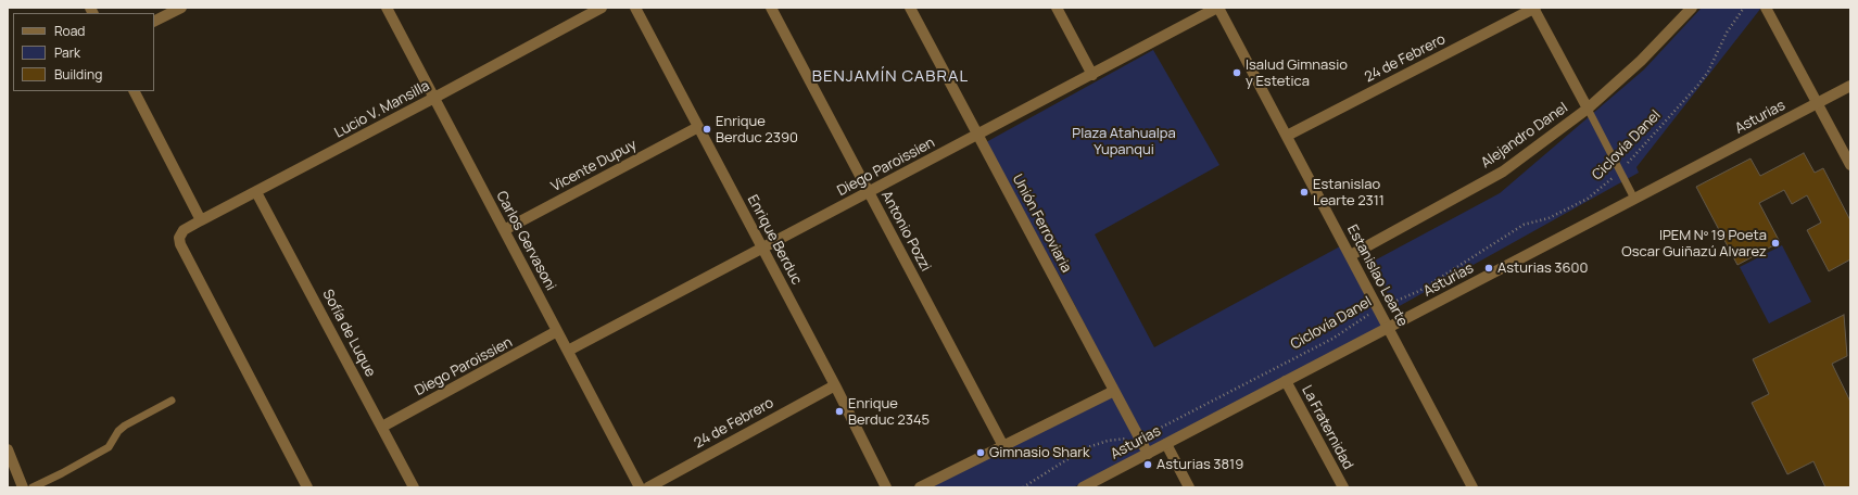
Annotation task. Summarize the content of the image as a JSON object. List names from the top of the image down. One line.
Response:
{"streets":{"street":["24 de Febrero","Lucio V. Mansilla","Asturias","Alejandro Danel","Vicente Dupuy","Diego Paroissien","Unión Ferroviaria","Antonio Pozzi","Enrique Berduc","Carlos Gervasoni","Estanislao Learte","Sofía de Luque","La Fraternidad"],"path":["Ciclovía Danel"]},"crossings":[["24 de Febrero","Enrique Berduc"],["24 de Febrero","Estanislao Learte"],["Lucio V. Mansilla","Carlos Gervasoni"],["Lucio V. Mansilla","Sofía de Luque"],["Asturias","Unión Ferroviaria"],["Asturias","Estanislao Learte"],["Asturias","La Fraternidad"],["Alejandro Danel","Estanislao Learte"],["Ciclovía Danel","Unión Ferroviaria"],["Ciclovía Danel","Estanislao Learte"],["Vicente Dupuy","Enrique Berduc"],["Vicente Dupuy","Carlos Gervasoni"],["Diego Paroissien","Unión Ferroviaria"],["Diego Paroissien","Antonio Pozzi"],["Diego Paroissien","Enrique Berduc"],["Diego Paroissien","Carlos Gervasoni"],["Diego Paroissien","Estanislao Learte"],["Diego Paroissien","Sofía de Luque"]],"districts":["BENJAMÍN CABRAL"],"parks":["Plaza Atahualpa Yupanqui"],"places":["Isalud Gimnasio y Estetica","Enrique Berduc 2390","Estanislao Learte 2311","IPEM Nº 19 Poeta Oscar Guiñazú Alvarez","Asturias 3600","Enrique Berduc 2345","Gimnasio Shark","Asturias 3819"],"legend":["Road","Park","Building"]}
